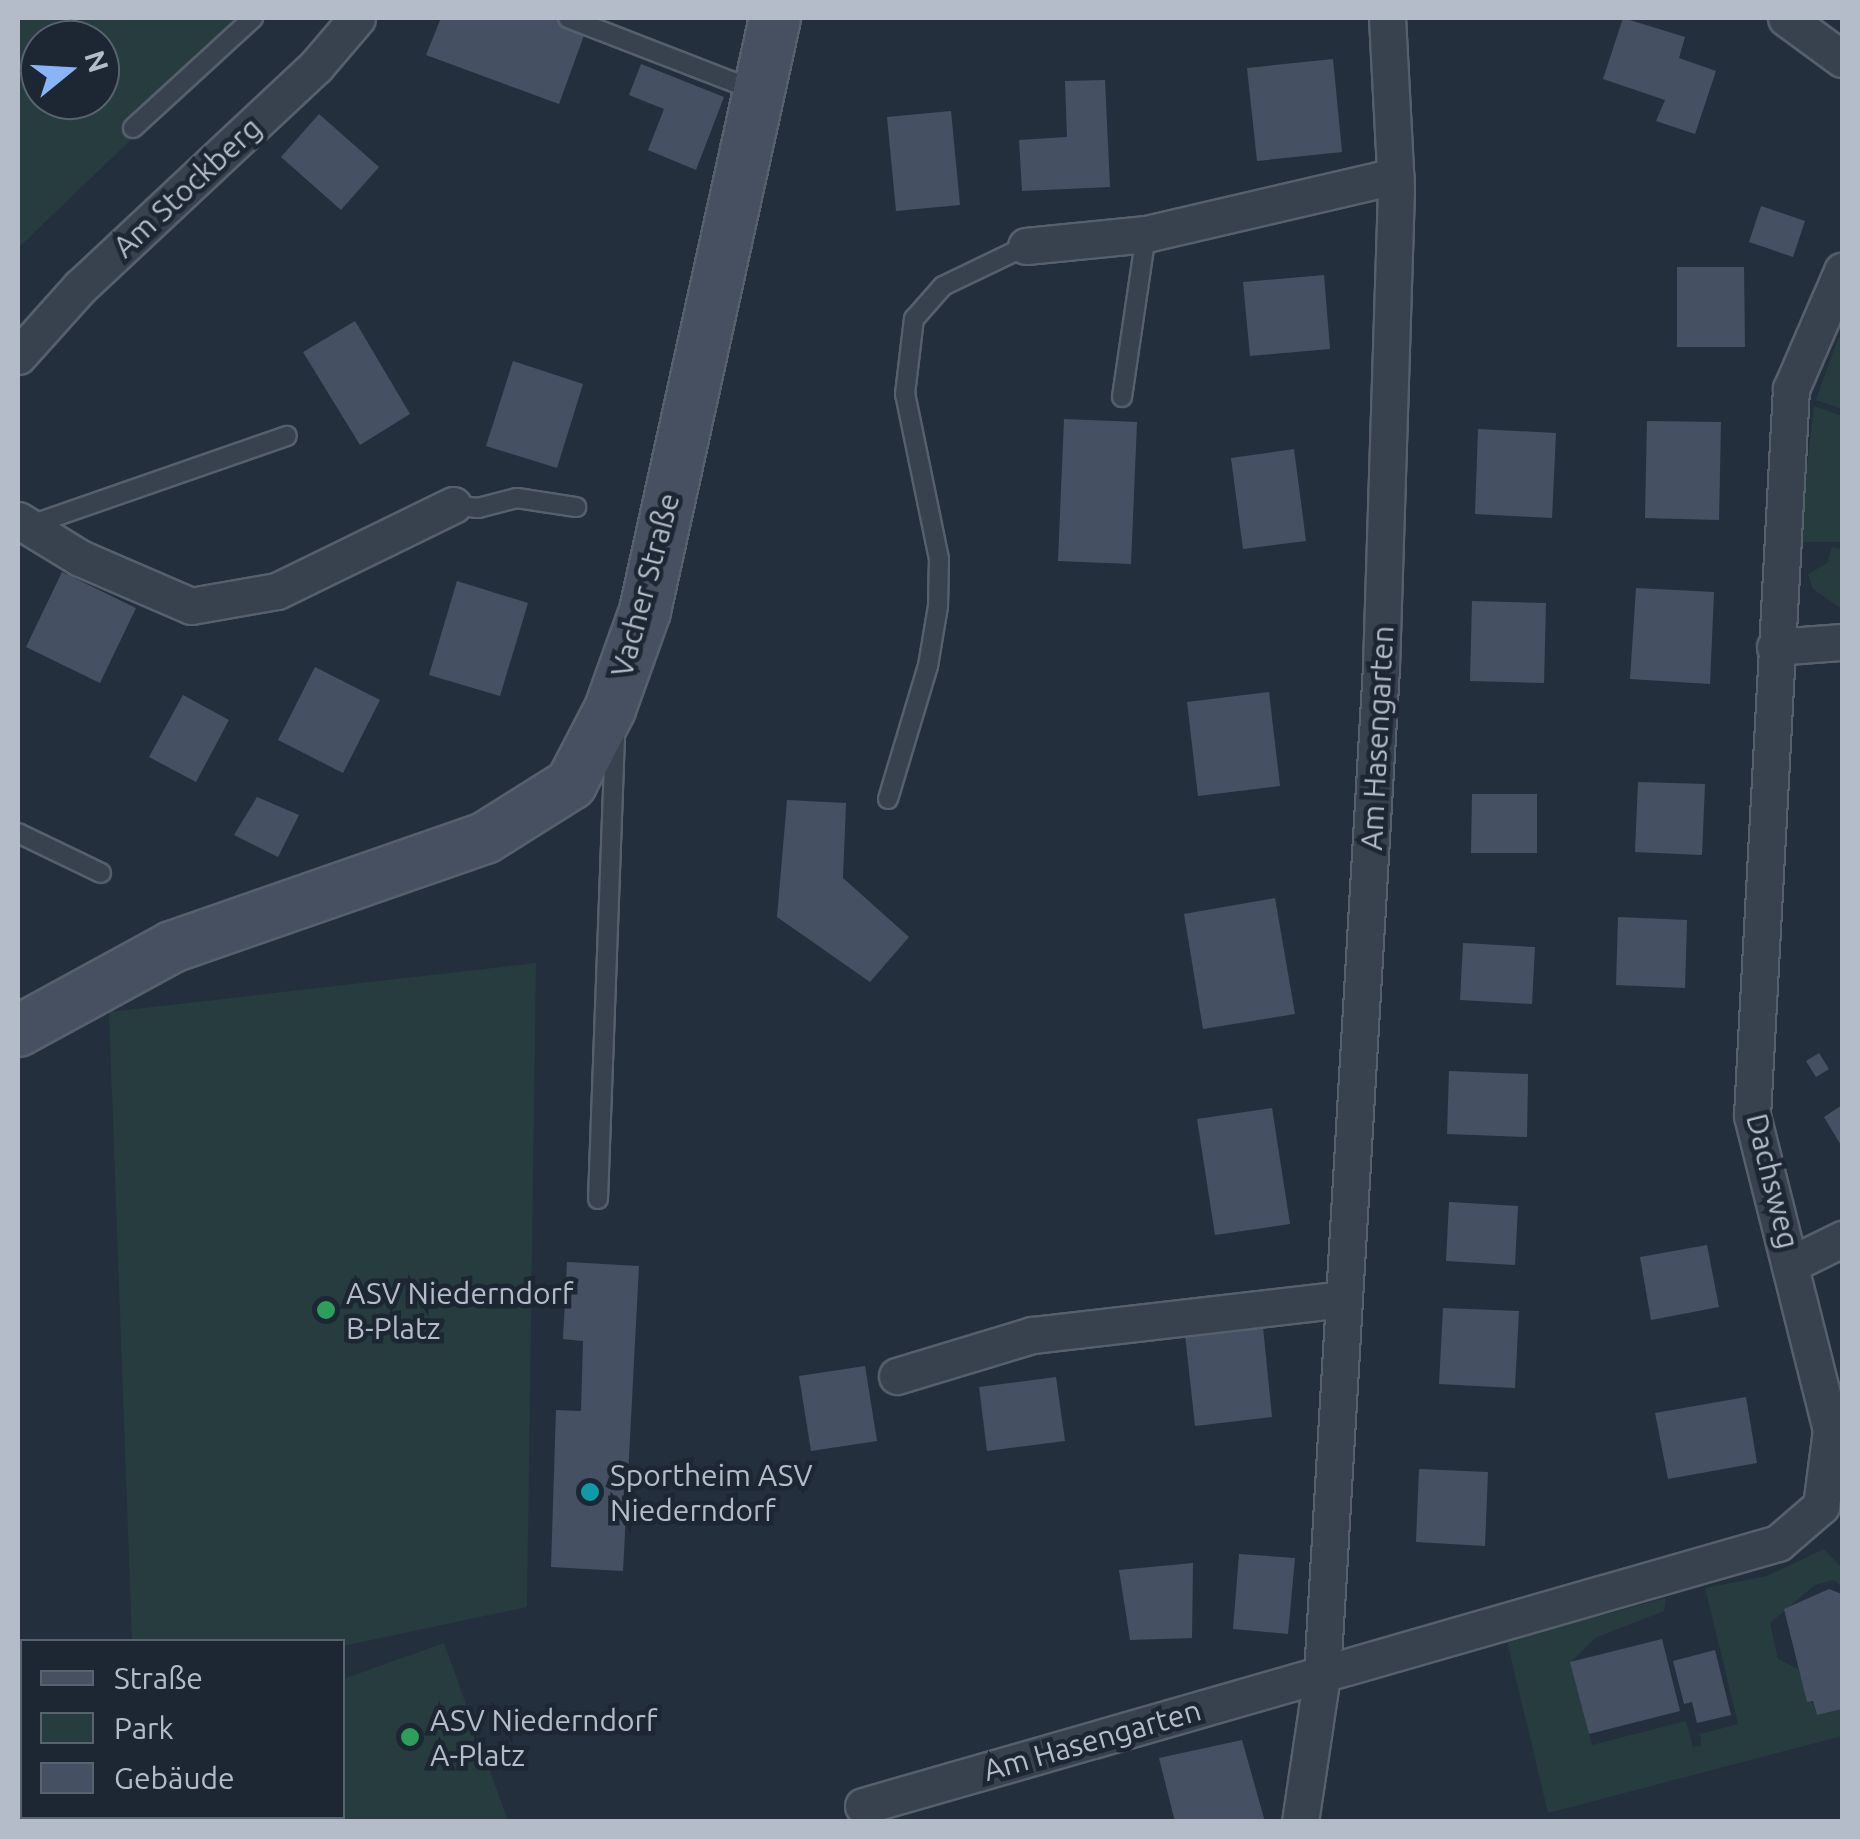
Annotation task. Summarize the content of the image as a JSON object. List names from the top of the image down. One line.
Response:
{"streets":{"main road":["Vacher Straße"],"street":["Am Stockberg","Am Hasengarten","Dachsweg"]},"crossings":[["Am Hasengarten","Dachsweg"]],"places":["ASV Niederndorf B-Platz","Sportheim ASV Niederndorf","ASV Niederndorf A-Platz"],"legend":["Straße","Park","Gebäude"],"north":"right"}
